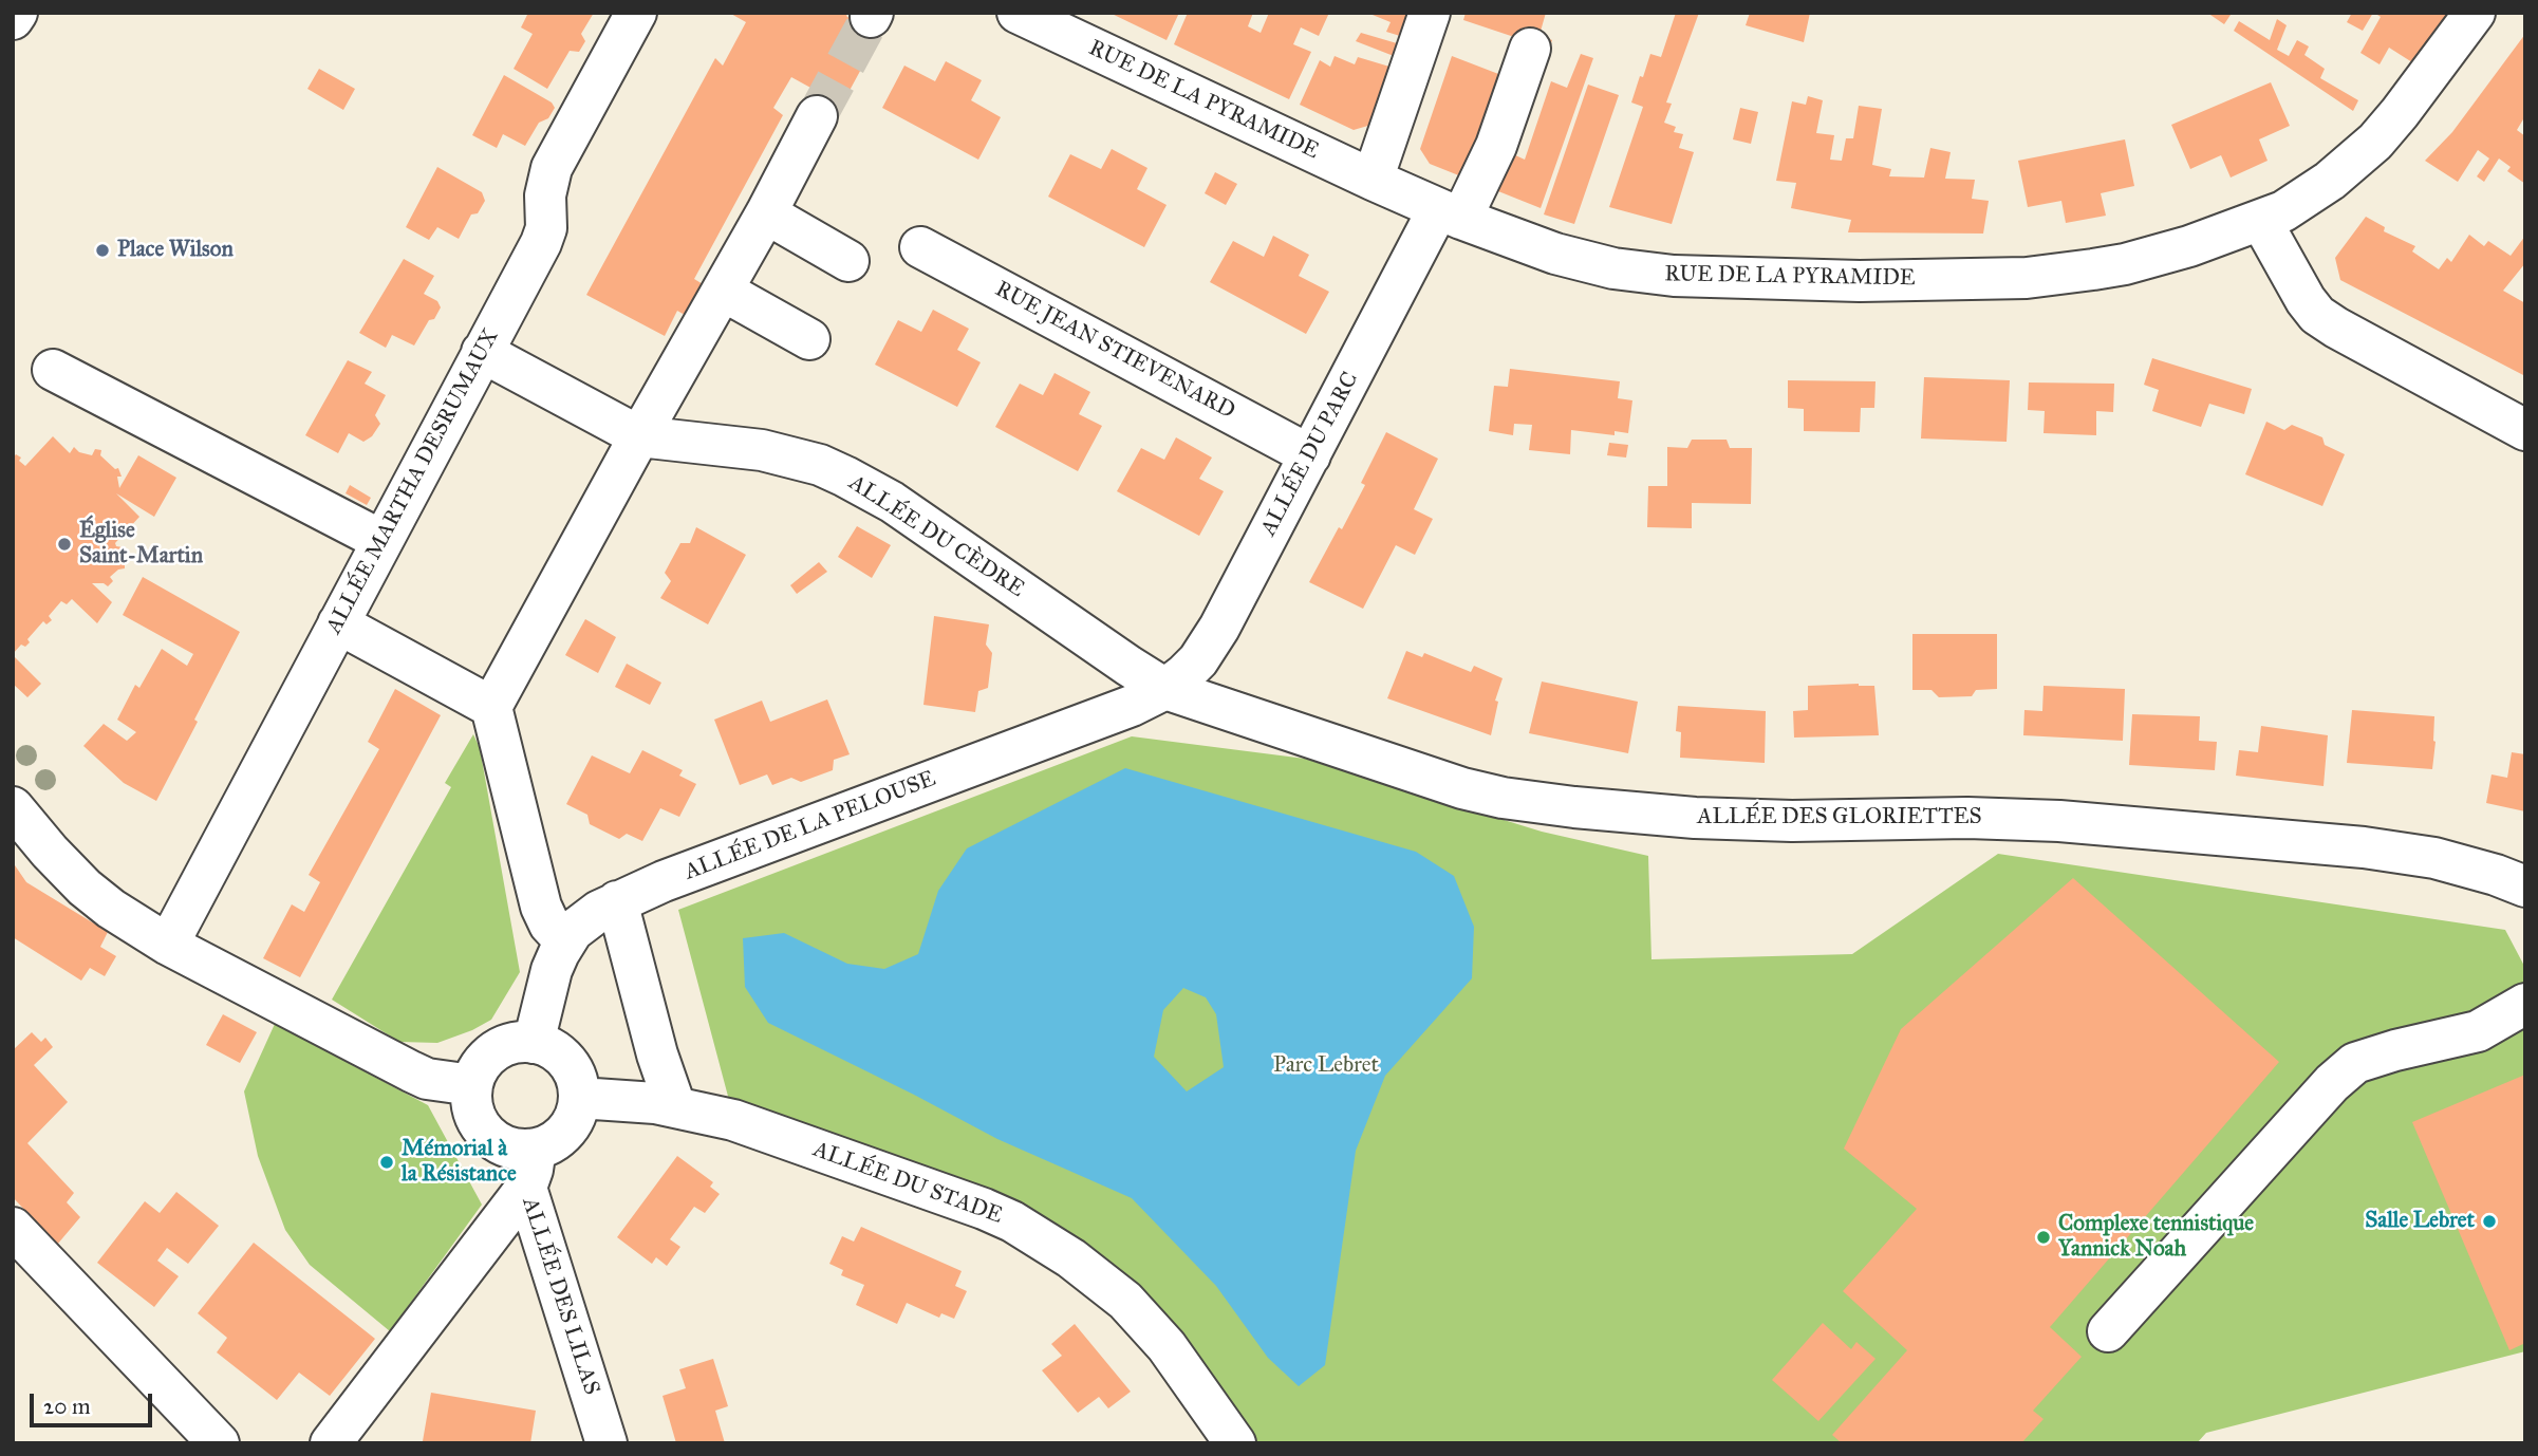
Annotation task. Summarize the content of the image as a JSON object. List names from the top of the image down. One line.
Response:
{"streets":{"street":["RUE DE LA PYRAMIDE","RUE JEAN STIEVENARD","ALLÉE DU PARC","ALLÉE MARTHA DESRUMAUX","ALLÉE DU CÈDRE","ALLÉE DES GLORIETTES","ALLÉE DE LA PELOUSE","ALLÉE DU STADE","ALLÉE DES LILAS"]},"crossings":[["RUE DE LA PYRAMIDE","ALLÉE DU PARC"],["RUE JEAN STIEVENARD","ALLÉE DU PARC"],["ALLÉE DU PARC","ALLÉE DU CÈDRE"],["ALLÉE DU PARC","ALLÉE DES GLORIETTES"],["ALLÉE DU PARC","ALLÉE DE LA PELOUSE"],["ALLÉE MARTHA DESRUMAUX","ALLÉE DU CÈDRE"],["ALLÉE DU CÈDRE","ALLÉE DES GLORIETTES"],["ALLÉE DU CÈDRE","ALLÉE DE LA PELOUSE"],["ALLÉE DES GLORIETTES","ALLÉE DE LA PELOUSE"],["ALLÉE DE LA PELOUSE","ALLÉE DU STADE"],["ALLÉE DE LA PELOUSE","ALLÉE DES LILAS"],["ALLÉE DU STADE","ALLÉE DES LILAS"]],"parks":["Parc Lebret"],"places":["Place Wilson","Église Saint-Martin","Mémorial à la Résistance","Salle Lebret","Complexe tennistique Yannick Noah"],"scale_bar":"20 m"}
